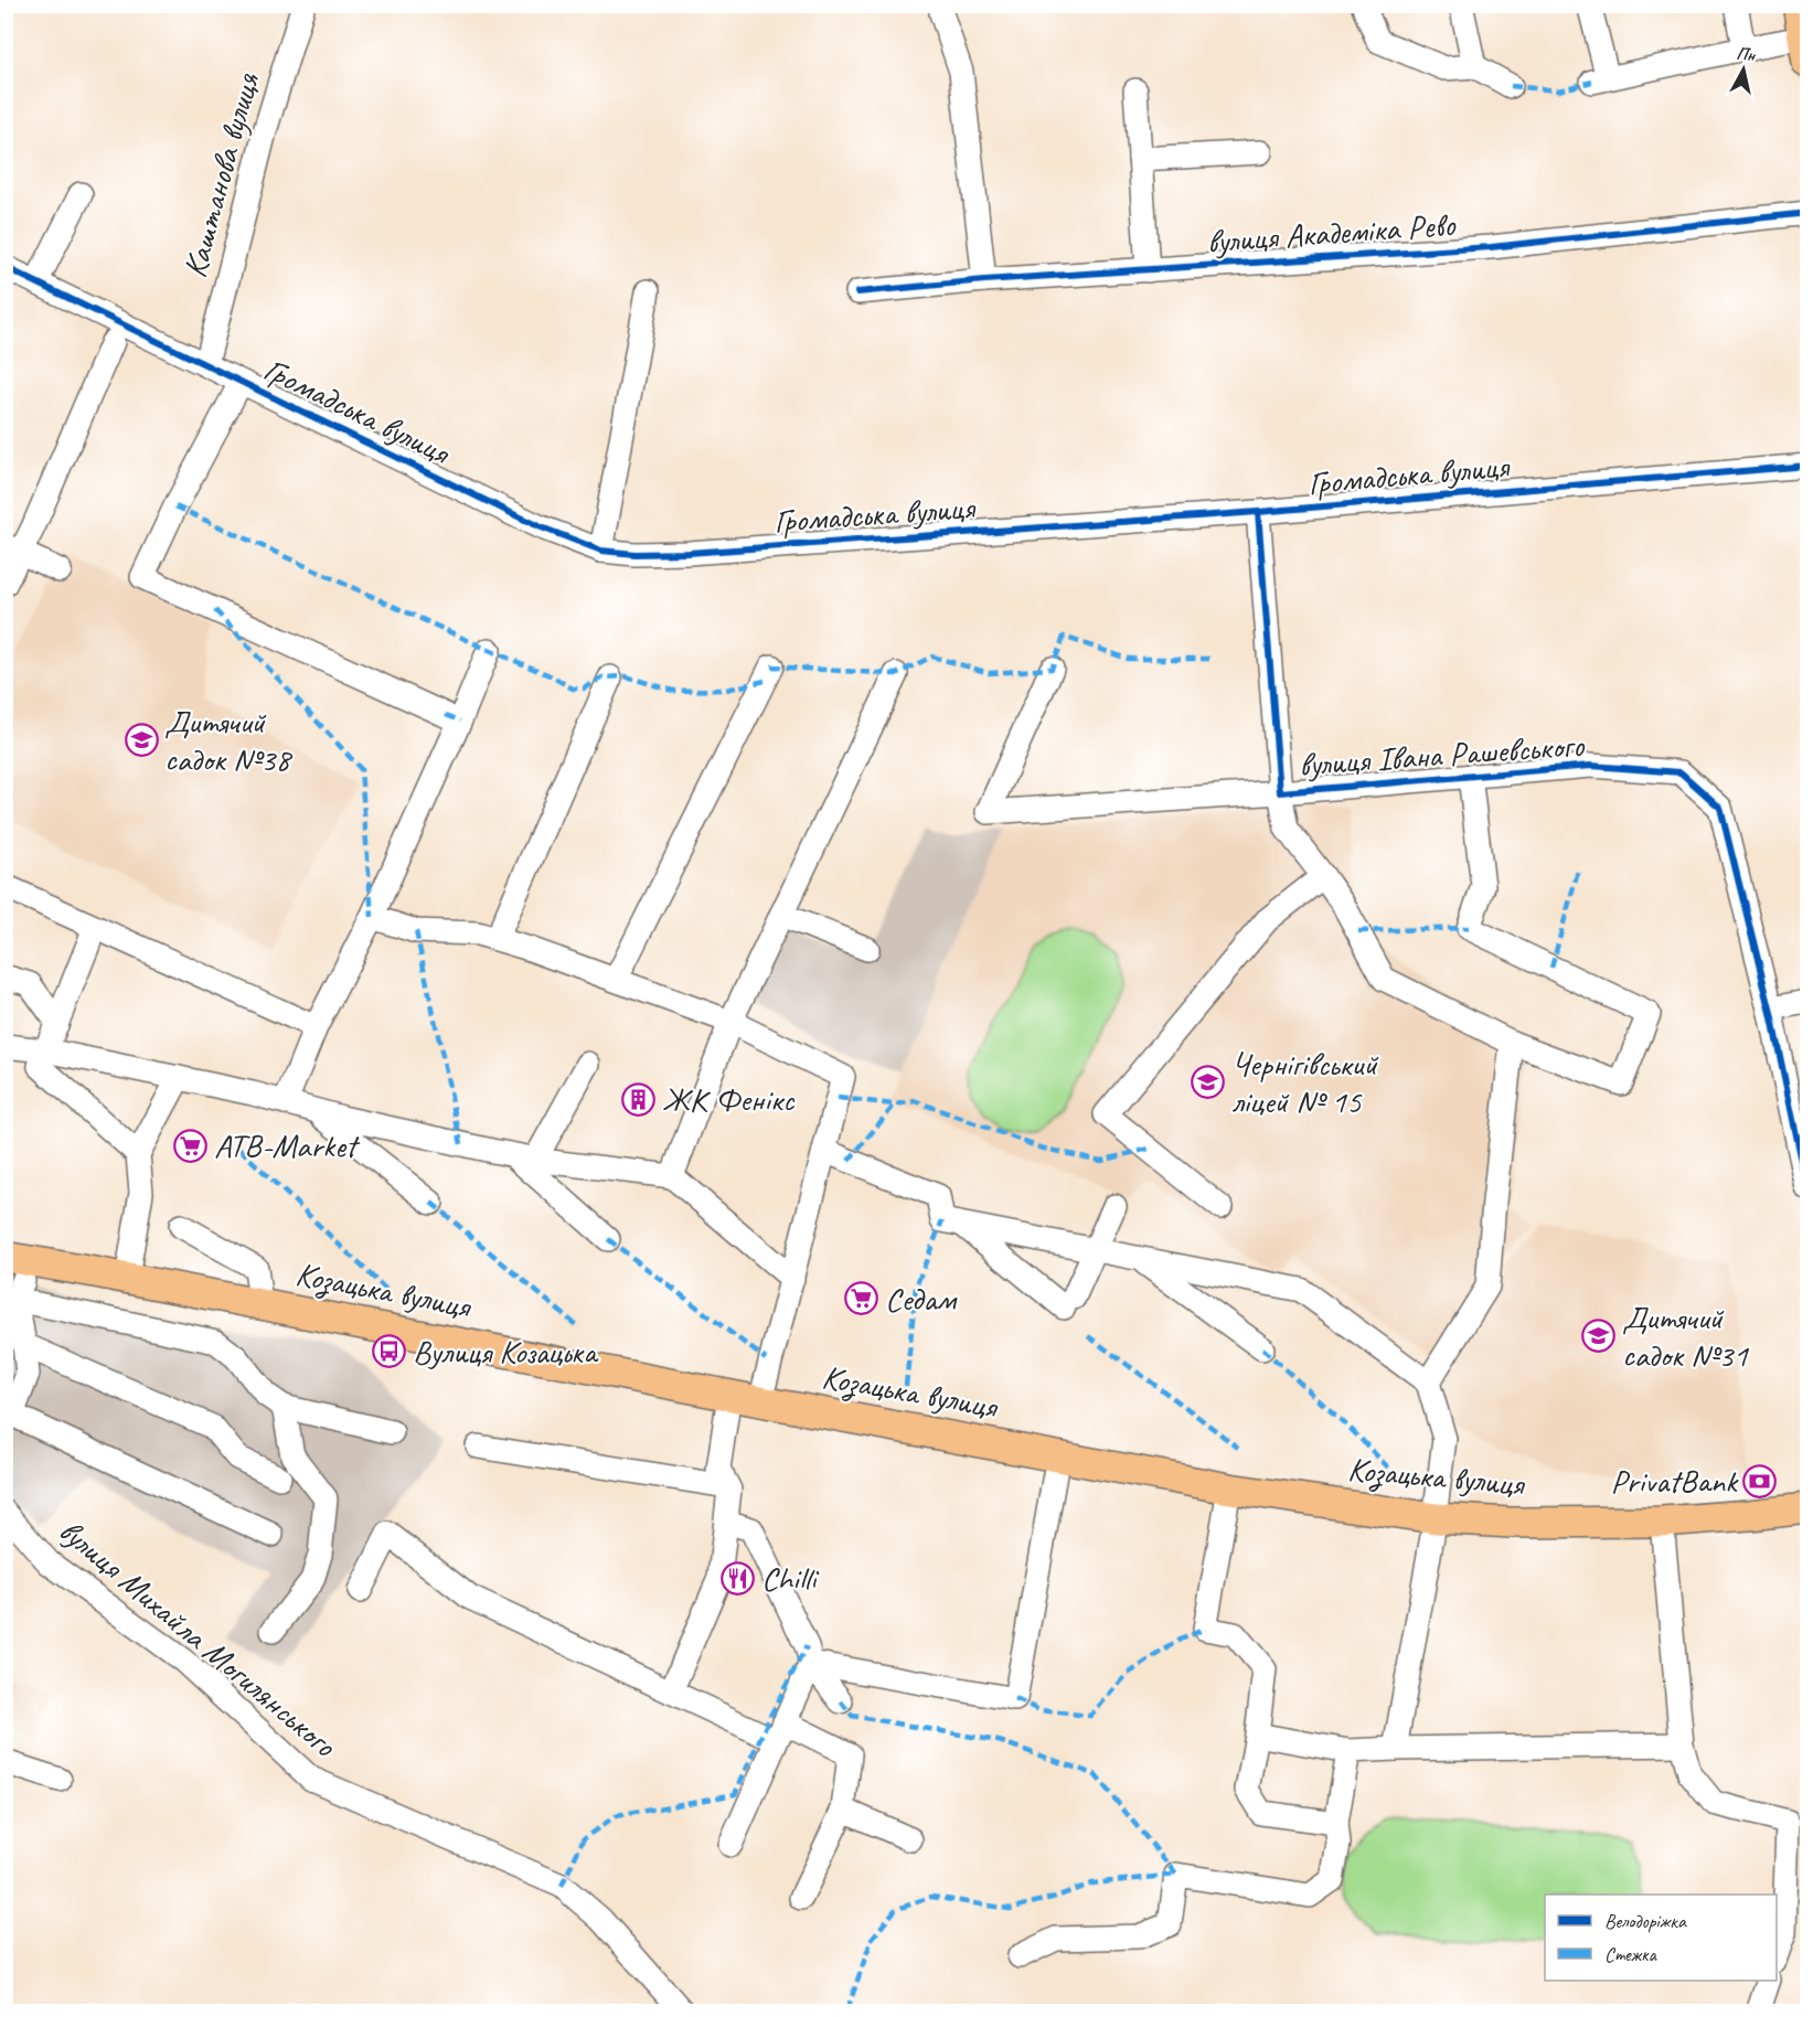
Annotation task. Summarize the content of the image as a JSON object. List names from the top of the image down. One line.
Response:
{"streets":{"main road":["Козацька вулиця"],"street":["Каштанова вулиця","вулиця Академіка Рево","Громадська вулиця","вулиця Івана Рашевського","вулиця Михайла Могилянського"]},"crossings":[["Каштанова вулиця","Громадська вулиця"],["Громадська вулиця","вулиця Івана Рашевського"]],"places":{"school or university":["Дитячий садок №38","Чернігівський ліцей № 15","Дитячий садок №31"],"building":["ЖК Фенікс"],"supermarket":["ATB-Market","Седам"],"bus stop":["Вулиця Козацька"],"bank":["PrivatBank"],"restaurant":["Chilli"]},"legend":["Велодоріжка","Стежка"],"north":"top"}
